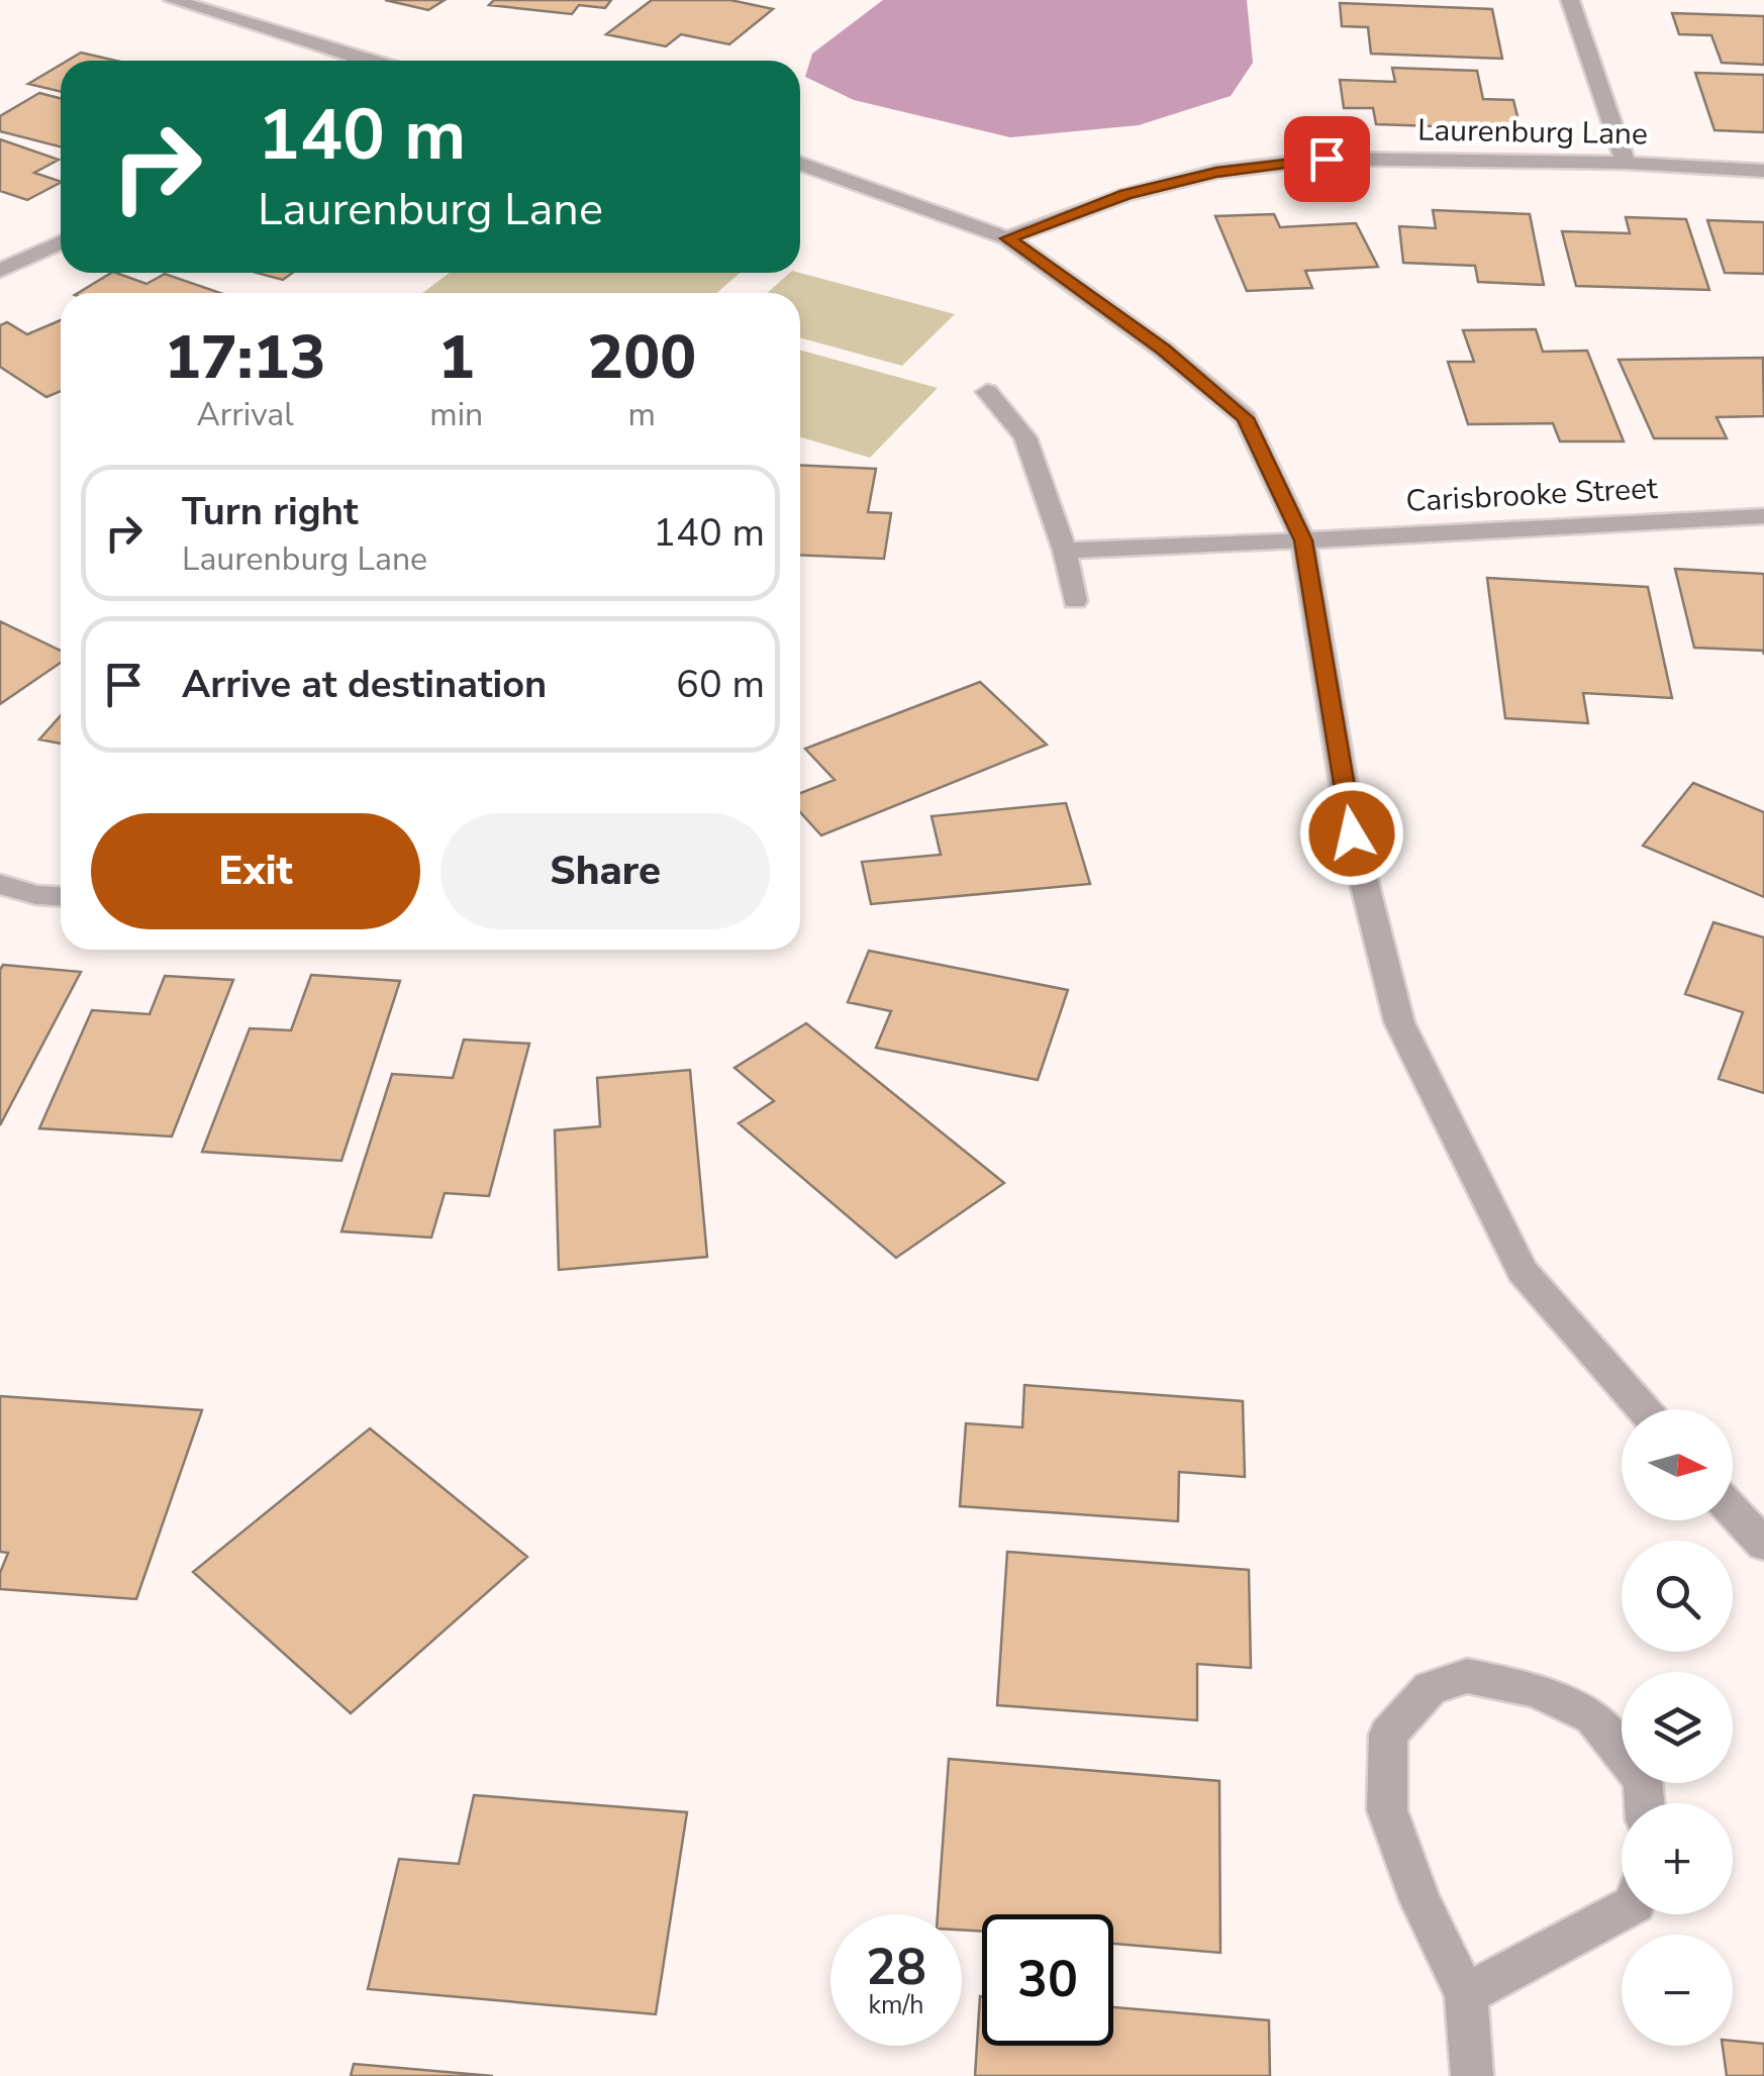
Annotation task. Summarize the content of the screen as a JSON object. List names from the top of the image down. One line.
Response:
{"streets":{"street":["Laurenburg Lane","Carisbrooke Street"]},"north":"right","page":{"turn":["140 m","Laurenburg Lane"],"eta":["17:13","Arrival","1","min","200","m"],"list":[{"name":"Turn right","note":"Laurenburg Lane","value":"140 m"},{"name":"Arrive at destination","value":"60 m"}],"buttons":["Exit","Share"],"map_buttons":["+","−"],"speed":"28 km/h","limit":"30"}}
